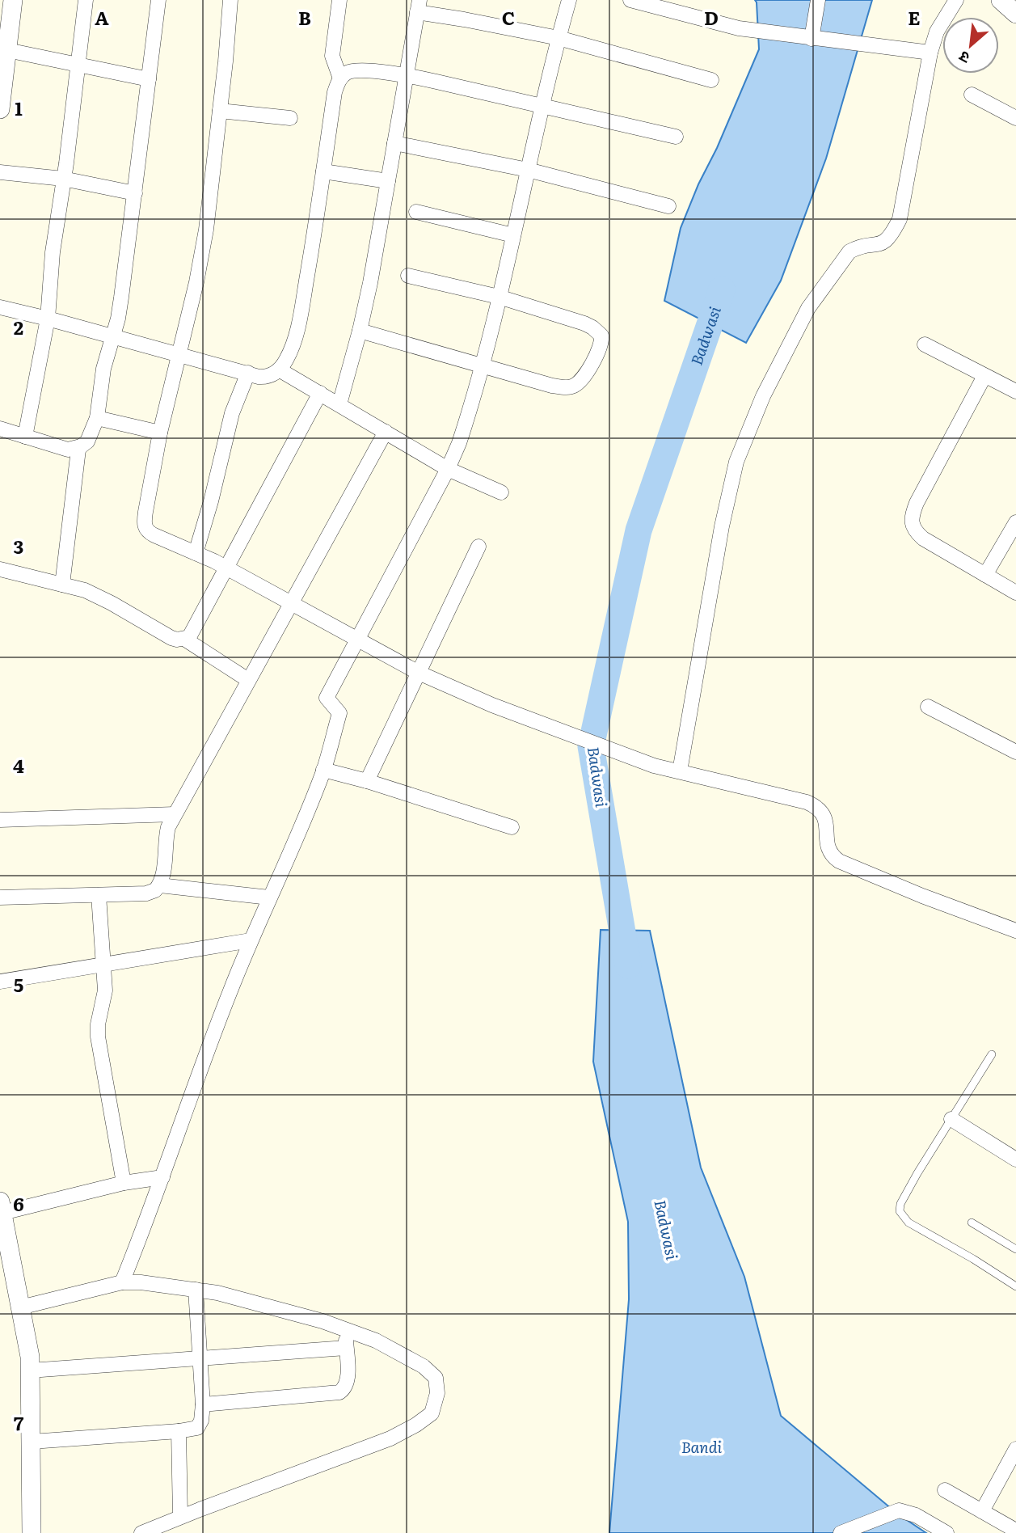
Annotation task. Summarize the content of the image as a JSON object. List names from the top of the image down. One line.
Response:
{"water":["Badwasi","Bandi"],"north":"bottom left","grid":{"columns":["A","B","C","D","E"],"rows":["1","2","3","4","5","6","7"]}}
